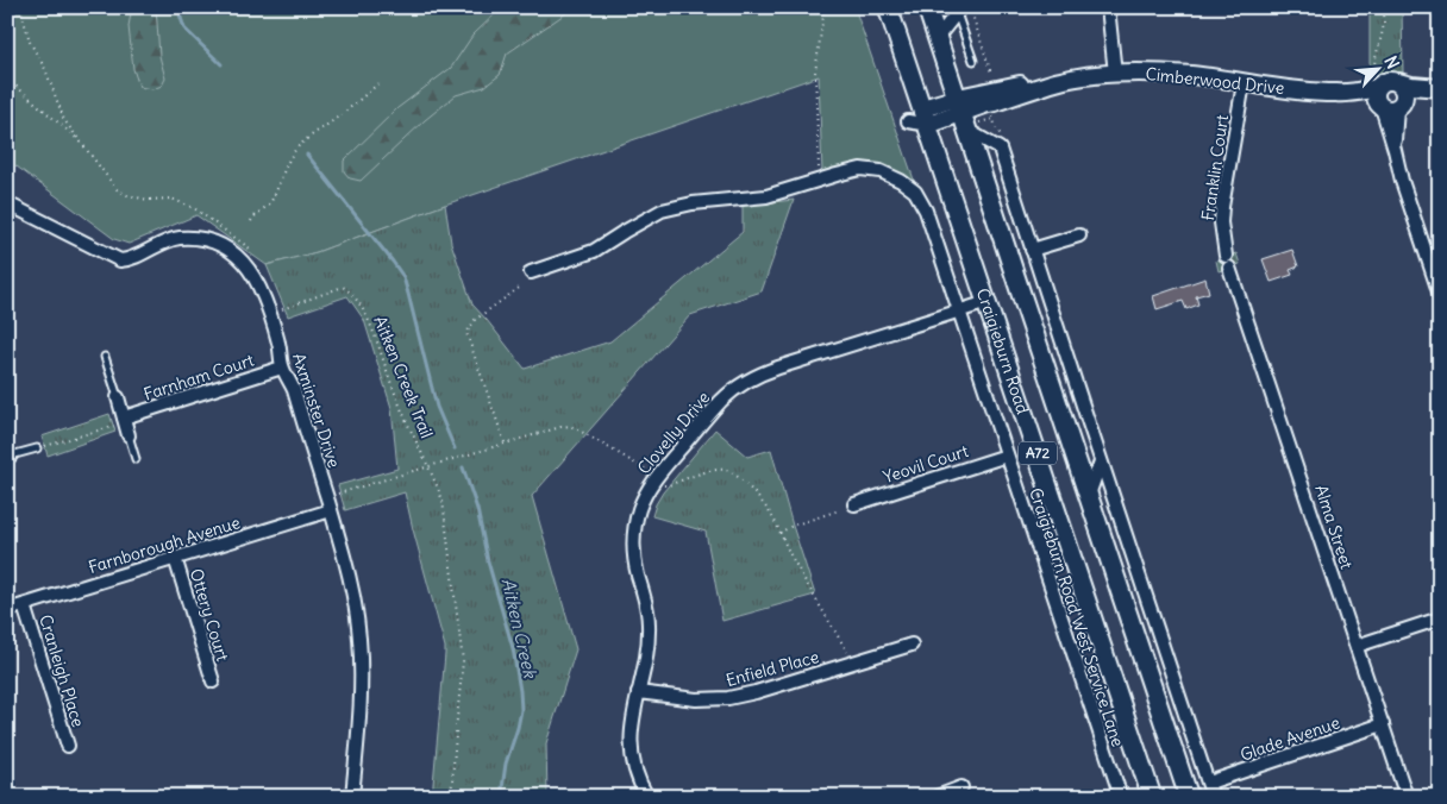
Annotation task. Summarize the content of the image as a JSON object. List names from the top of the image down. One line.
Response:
{"streets":{"main road":["Craigieburn Road","A72"],"street":["Cimberwood Drive","Franklin Court","Farnham Court","Axminster Drive","Clovelly Drive","Yeovil Court","Alma Street","Farnborough Avenue","Ottery Court","Craigieburn Road West Service Lane","Enfield Place","Cranleigh Place","Glade Avenue"],"path":["Aitken Creek Trail"]},"crossings":[["Cimberwood Drive","Franklin Court"],["Cimberwood Drive","Craigieburn Road"],["Cimberwood Drive","A72"],["Franklin Court","Alma Street"],["Craigieburn Road","Clovelly Drive"],["Farnham Court","Axminster Drive"],["Axminster Drive","Farnborough Avenue"],["Clovelly Drive","Craigieburn Road West Service Lane"],["Clovelly Drive","Enfield Place"],["Yeovil Court","Craigieburn Road West Service Lane"],["Alma Street","Glade Avenue"],["Farnborough Avenue","Ottery Court"],["Farnborough Avenue","Cranleigh Place"]],"water":["Aitken Creek"],"north":"top right"}
